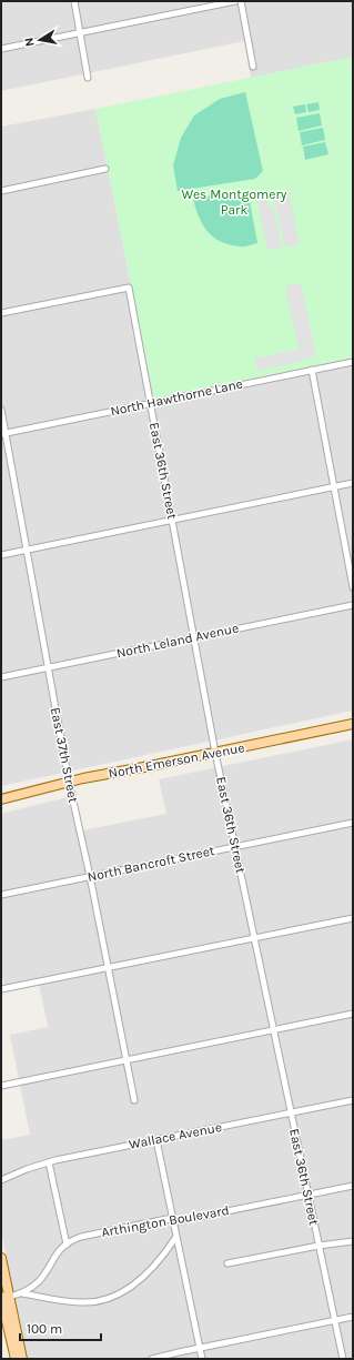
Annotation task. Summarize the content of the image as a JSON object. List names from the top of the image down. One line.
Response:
{"streets":{"main road":["North Emerson Avenue"],"street":["North Hawthorne Lane","East 36th Street","North Leland Avenue","East 37th Street","North Bancroft Street","Wallace Avenue","Arthington Boulevard"]},"crossings":[["North Hawthorne Lane","East 36th Street"],["North Hawthorne Lane","East 37th Street"],["East 36th Street","North Leland Avenue"],["East 36th Street","North Emerson Avenue"],["East 36th Street","North Bancroft Street"],["East 36th Street","Wallace Avenue"],["East 36th Street","Arthington Boulevard"],["North Leland Avenue","East 37th Street"],["East 37th Street","North Emerson Avenue"],["East 37th Street","North Bancroft Street"]],"parks":["Wes Montgomery Park"],"scale_bar":"100 m","north":"left"}
